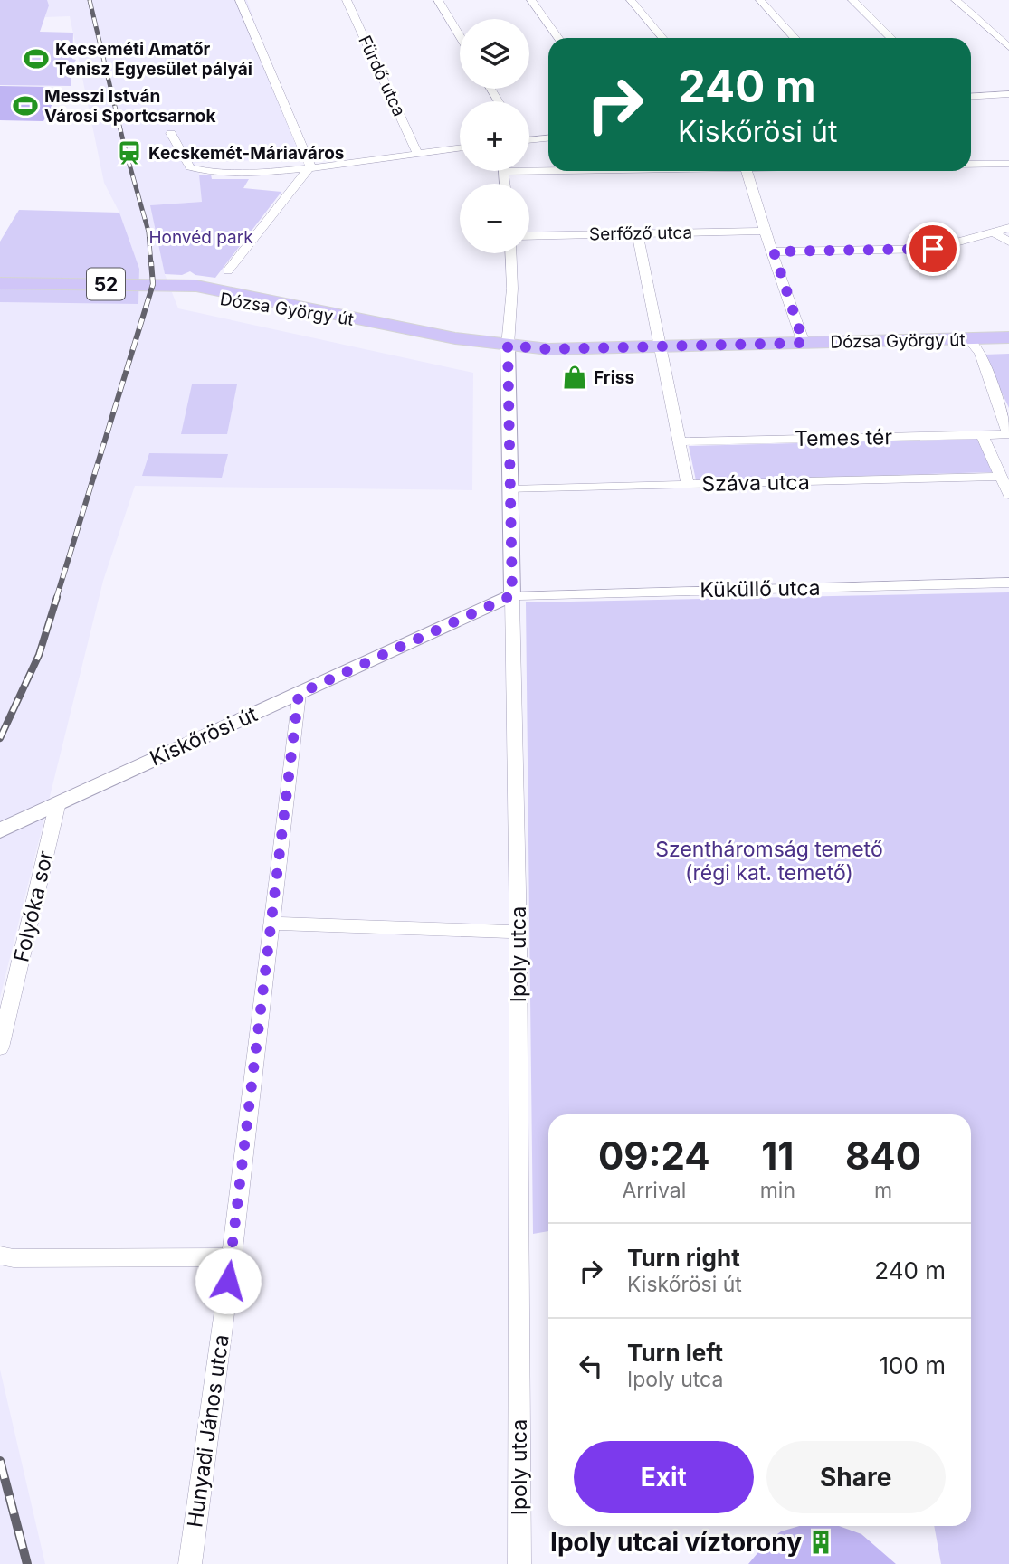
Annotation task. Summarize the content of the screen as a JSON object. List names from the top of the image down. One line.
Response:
{"streets":{"main road":["52","Dózsa György út"],"street":["Fürdő utca","Serfőző utca","Temes tér","Száva utca","Küküllő utca","Kiskőrösi út","Folyóka sor","Ipoly utca","Hunyadi János utca"]},"crossings":[["52","Dózsa György út"],["Dózsa György út","Ipoly utca"],["Száva utca","Ipoly utca"],["Küküllő utca","Kiskőrösi út"],["Küküllő utca","Ipoly utca"],["Kiskőrösi út","Folyóka sor"],["Kiskőrösi út","Ipoly utca"],["Kiskőrösi út","Hunyadi János utca"]],"parks":["Honvéd park","Szentháromság temető (régi kat. temető)"],"places":{"sports":["Kecseméti Amatőr Tenisz Egyesület pályái","Messzi István Városi Sportcsarnok"],"station":["Kecskemét-Máriaváros"],"shop":["Friss"],"building":["Ipoly utcai víztorony"]},"page":{"map_buttons":["+","−"],"turn":["240 m","Kiskőrösi út"],"eta":["09:24","Arrival","11","min","840","m"],"list":[{"name":"Turn right","note":"Kiskőrösi út","value":"240 m"},{"name":"Turn left","note":"Ipoly utca","value":"100 m"}],"buttons":["Exit","Share"]}}
